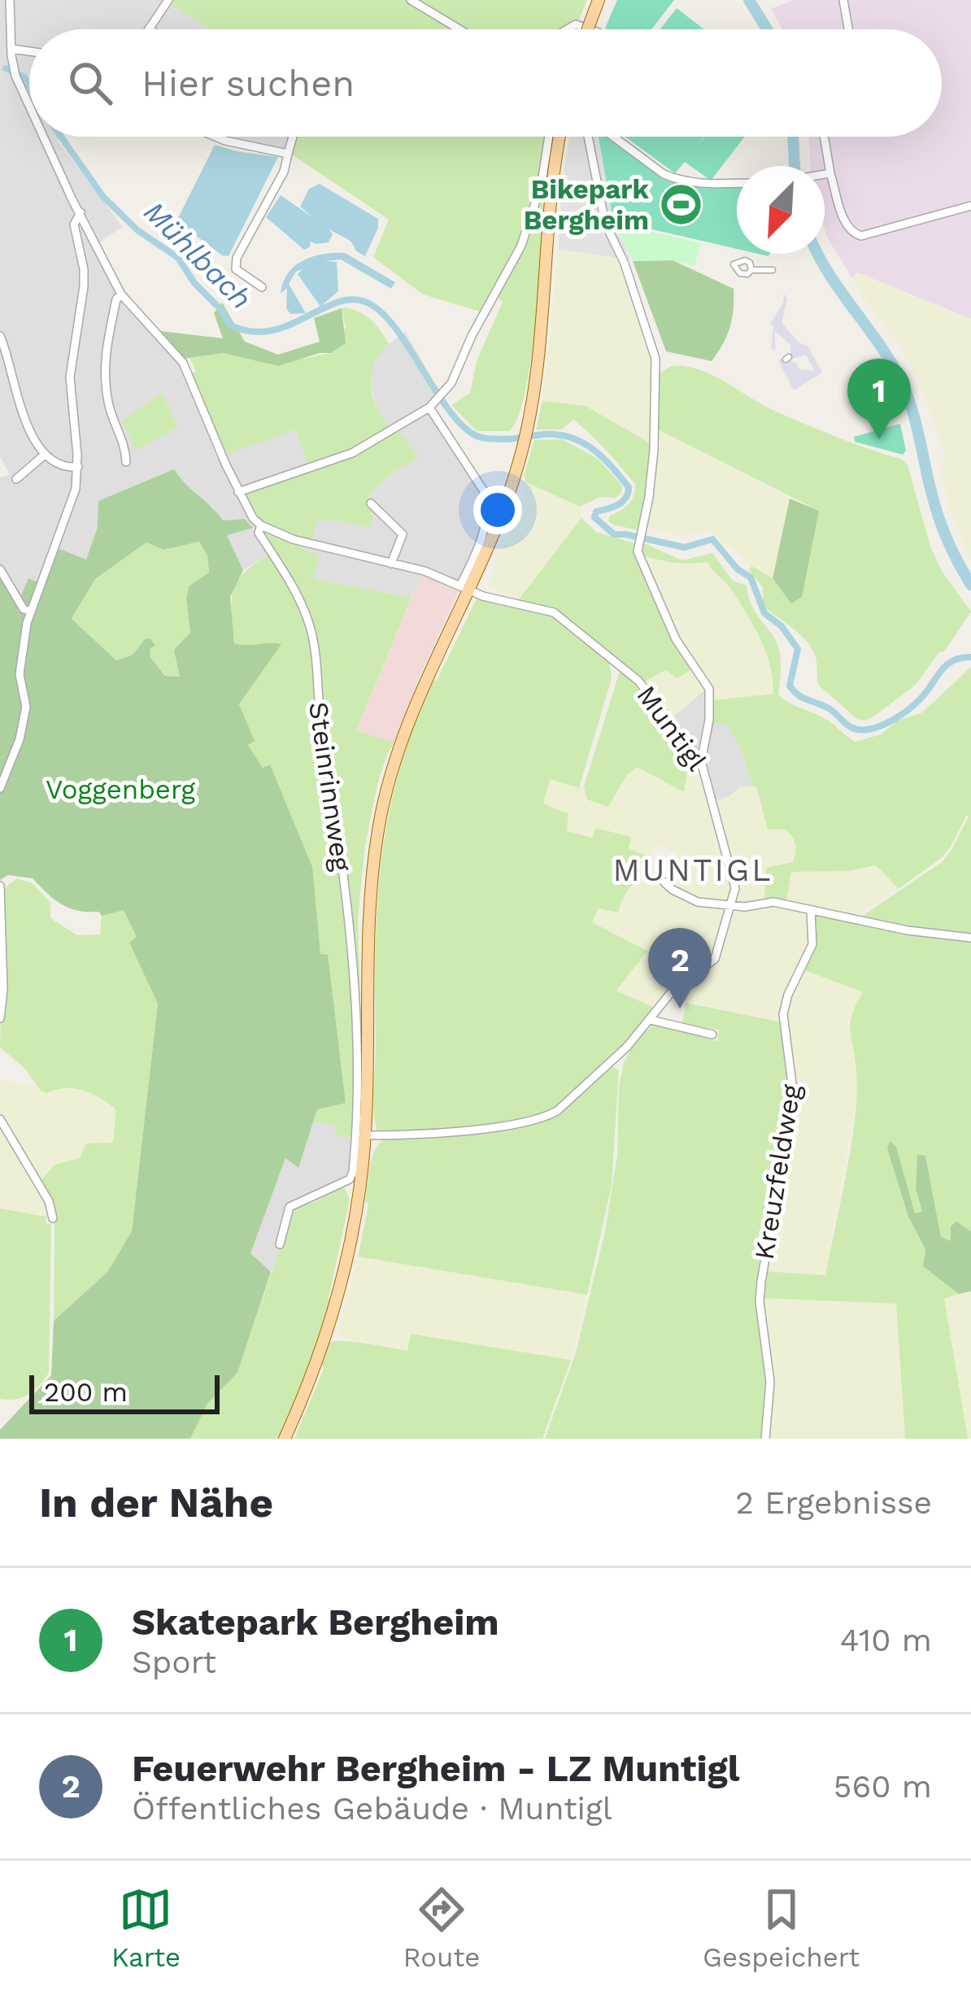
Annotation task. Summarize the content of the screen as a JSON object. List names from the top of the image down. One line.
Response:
{"streets":{"street":["Muntigl","Steinrinnweg","Kreuzfeldweg"]},"crossings":[["Muntigl","Steinrinnweg"]],"districts":["MUNTIGL"],"water":["Mühlbach"],"parks":["Voggenberg"],"places":{"sports":["Bikepark Bergheim"]},"scale_bar":"200 m","north":"bottom left","page":{"search":"Hier suchen","pins":["1","2"],"scale":"200 m","heading":["In der Nähe","2 Ergebnisse"],"list":[{"mark":"1","name":"Skatepark Bergheim","note":"Sport","value":"410 m"},{"mark":"2","name":"Feuerwehr Bergheim - LZ Muntigl","note":"Öffentliches Gebäude · Muntigl","value":"560 m"}],"nav":["Karte","Route","Gespeichert"]}}
